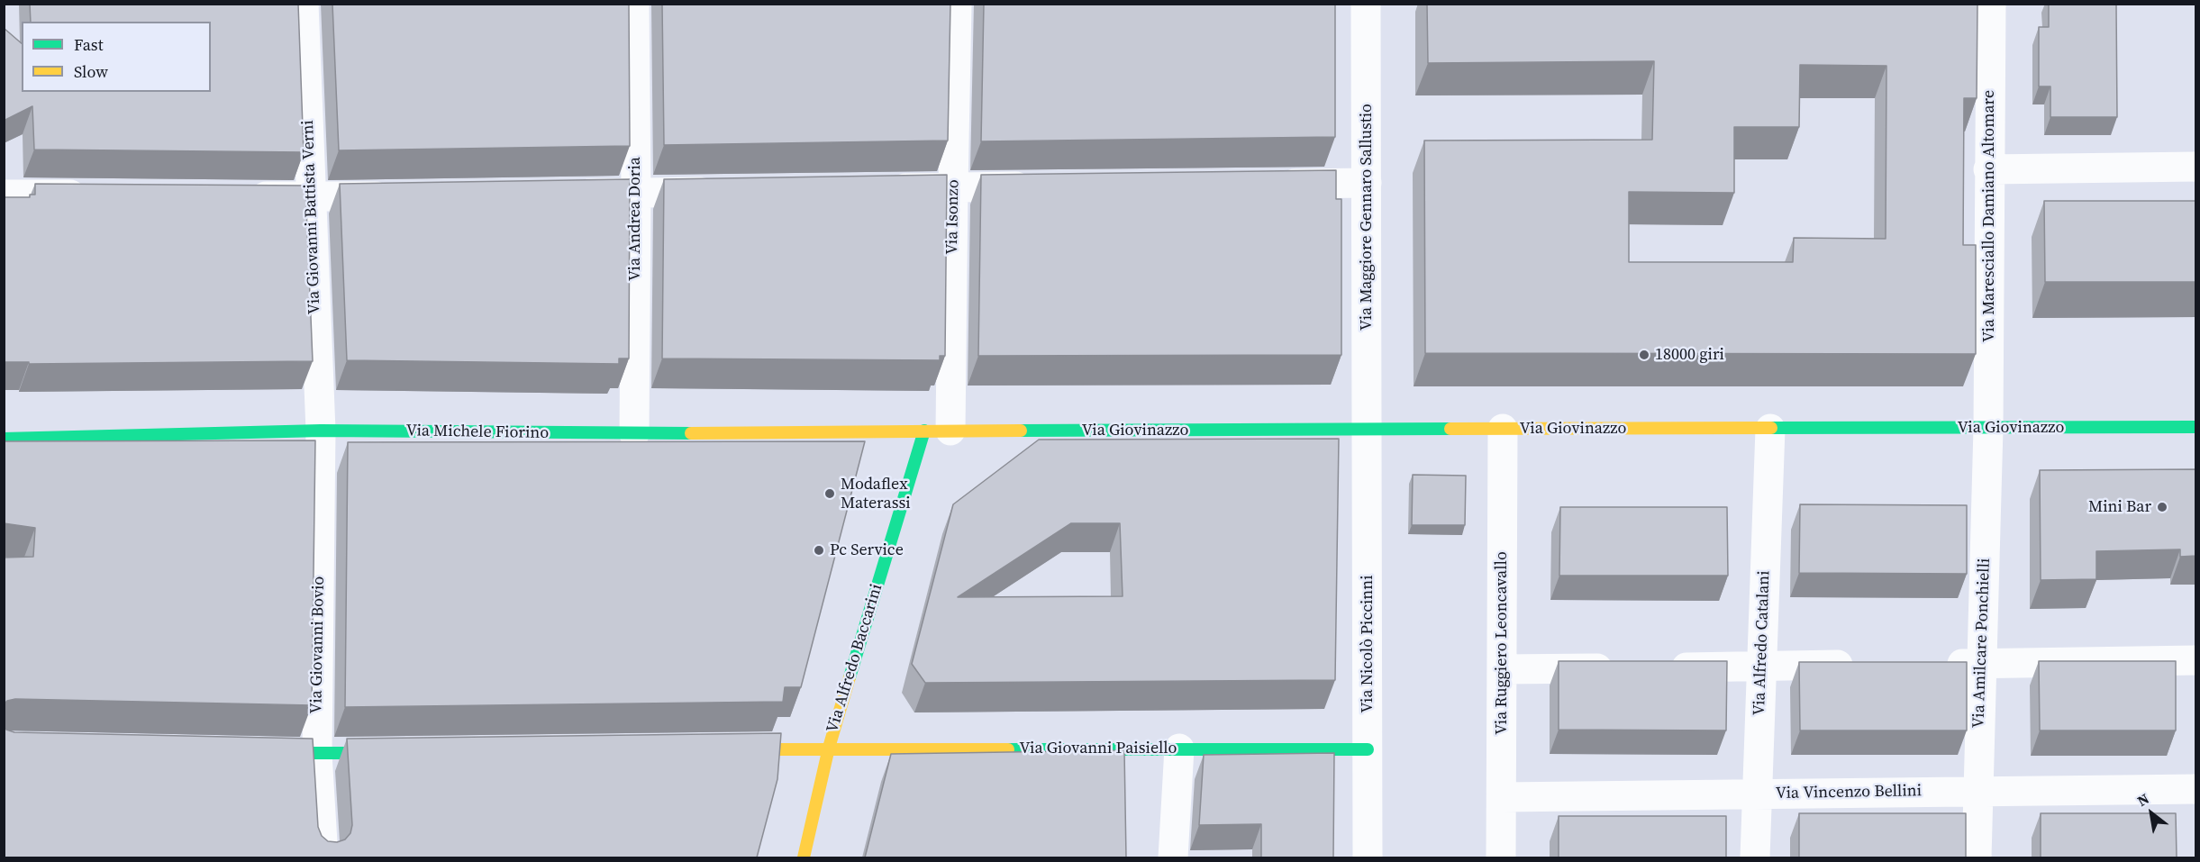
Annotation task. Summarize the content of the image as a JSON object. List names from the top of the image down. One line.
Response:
{"streets":{"street":["Via Maresciallo Damiano Altomare","Via Giovanni Battista Verni","Via Isonzo","Via Maggiore Gennaro Sallustio","Via Andrea Doria","Via Giovinazzo","Via Michele Fiorino","Via Ruggiero Leoncavallo","Via Alfredo Catalani","Via Amilcare Ponchielli","Via Nicolò Piccinni","Via Giovanni Bovio","Via Alfredo Baccarini","Via Giovanni Paisiello","Via Vincenzo Bellini"]},"crossings":[["Via Maresciallo Damiano Altomare","Via Giovinazzo"],["Via Maresciallo Damiano Altomare","Via Amilcare Ponchielli"],["Via Giovanni Battista Verni","Via Michele Fiorino"],["Via Giovanni Battista Verni","Via Giovanni Bovio"],["Via Isonzo","Via Giovinazzo"],["Via Isonzo","Via Michele Fiorino"],["Via Isonzo","Via Alfredo Baccarini"],["Via Maggiore Gennaro Sallustio","Via Giovinazzo"],["Via Maggiore Gennaro Sallustio","Via Nicolò Piccinni"],["Via Andrea Doria","Via Michele Fiorino"],["Via Giovinazzo","Via Michele Fiorino"],["Via Giovinazzo","Via Ruggiero Leoncavallo"],["Via Giovinazzo","Via Alfredo Catalani"],["Via Giovinazzo","Via Amilcare Ponchielli"],["Via Giovinazzo","Via Nicolò Piccinni"],["Via Giovinazzo","Via Alfredo Baccarini"],["Via Michele Fiorino","Via Giovanni Bovio"],["Via Michele Fiorino","Via Alfredo Baccarini"],["Via Ruggiero Leoncavallo","Via Vincenzo Bellini"],["Via Alfredo Catalani","Via Vincenzo Bellini"],["Via Amilcare Ponchielli","Via Vincenzo Bellini"],["Via Nicolò Piccinni","Via Giovanni Paisiello"],["Via Alfredo Baccarini","Via Giovanni Paisiello"]],"places":["18000 giri","Modaflex Materassi","Mini Bar","Pc Service"],"legend":["Fast","Slow"],"north":"top left"}
